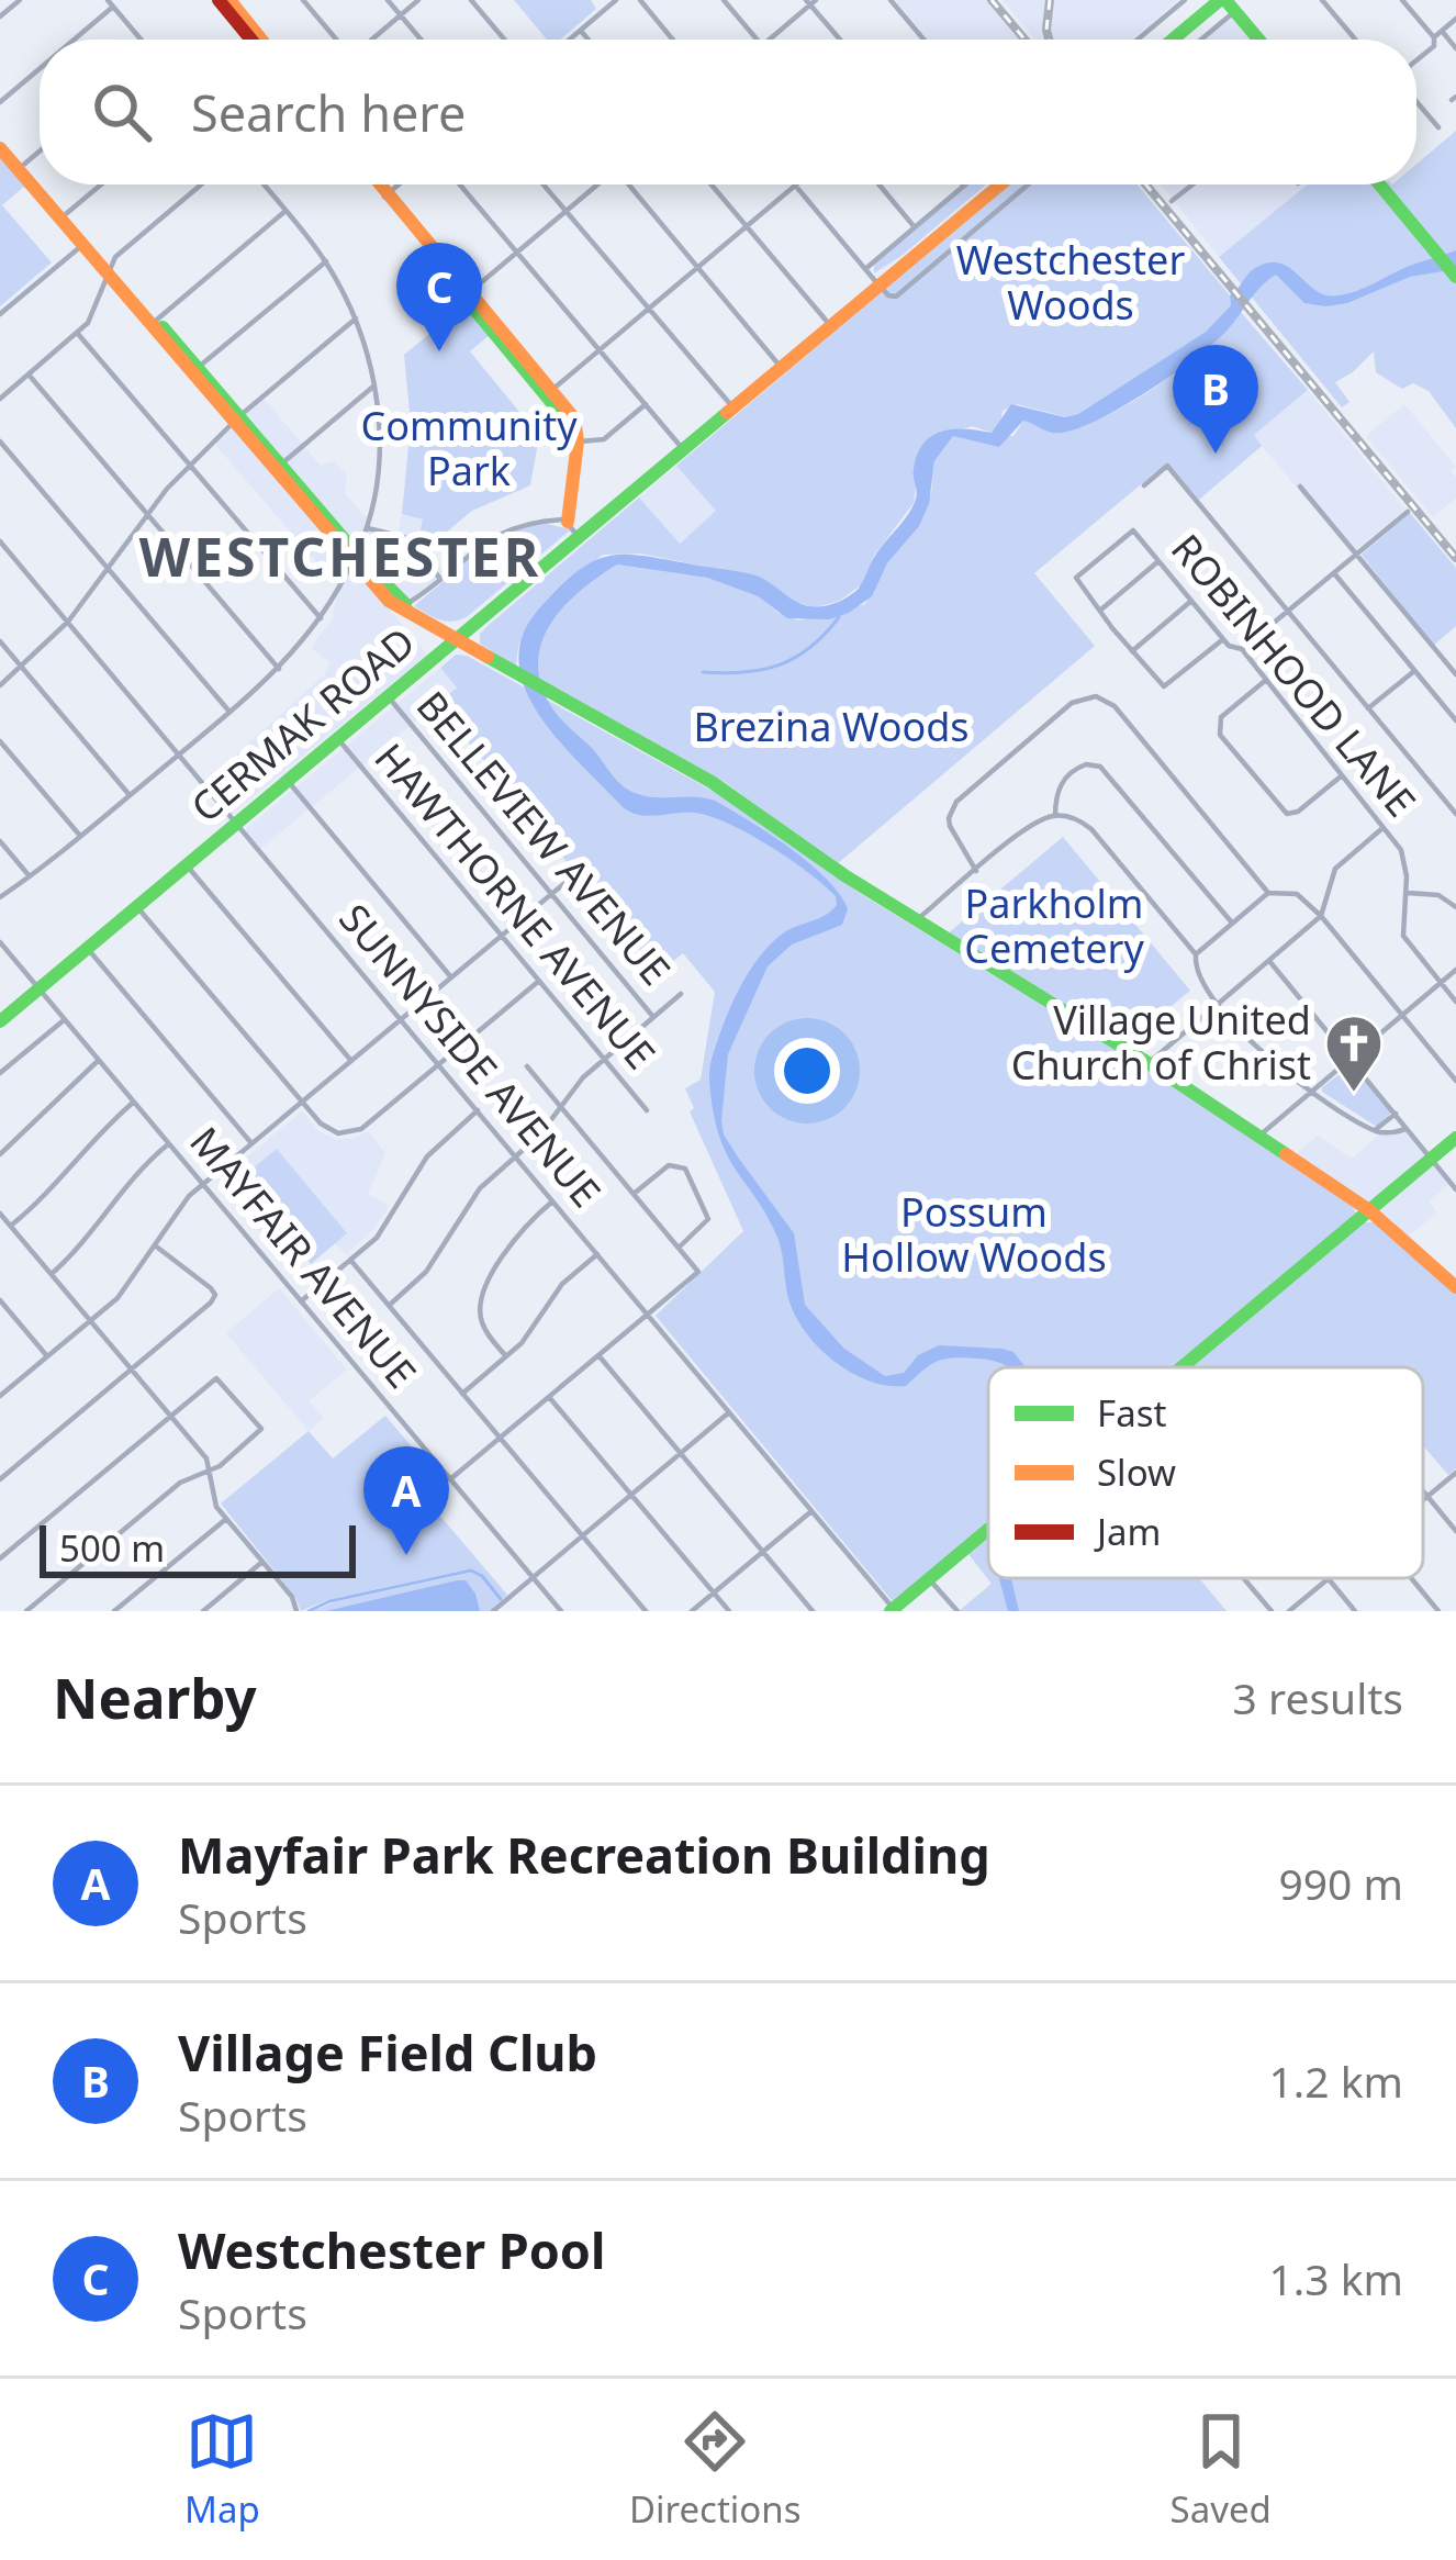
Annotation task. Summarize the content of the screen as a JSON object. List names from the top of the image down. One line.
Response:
{"streets":{"main road":["CERMAK ROAD"],"street":["ROBINHOOD LANE","BELLEVIEW AVENUE","HAWTHORNE AVENUE","SUNNYSIDE AVENUE","MAYFAIR AVENUE"]},"crossings":[["CERMAK ROAD","BELLEVIEW AVENUE"],["CERMAK ROAD","HAWTHORNE AVENUE"],["CERMAK ROAD","SUNNYSIDE AVENUE"],["CERMAK ROAD","MAYFAIR AVENUE"]],"districts":["WESTCHESTER"],"parks":["Westchester Woods","Community Park","Brezina Woods","Parkholm Cemetery","Possum Hollow Woods"],"places":{"church":["Village United Church of Christ"]},"legend":["Fast","Slow","Jam"],"scale_bar":"500 m","page":{"search":"Search here","pins":["C","B","A"],"scale":"500 m","heading":["Nearby","3 results"],"list":[{"mark":"A","name":"Mayfair Park Recreation Building","note":"Sports","value":"990 m"},{"mark":"B","name":"Village Field Club","note":"Sports","value":"1.2 km"},{"mark":"C","name":"Westchester Pool","note":"Sports","value":"1.3 km"}],"nav":["Map","Directions","Saved"]}}
